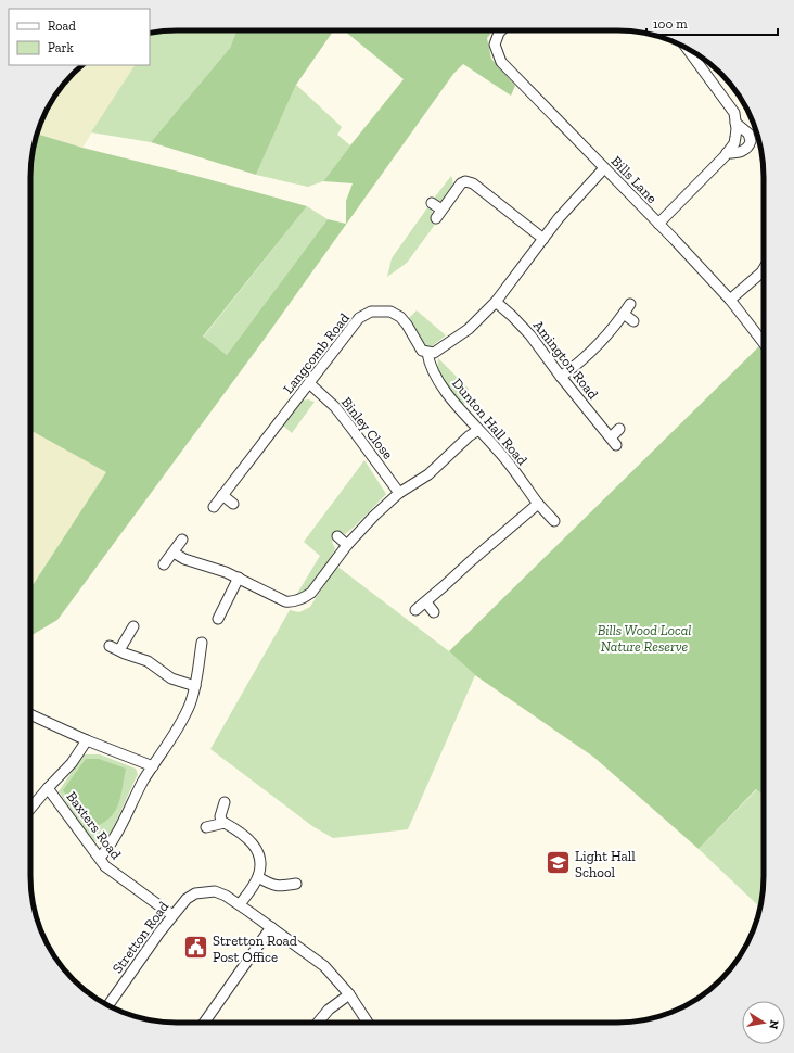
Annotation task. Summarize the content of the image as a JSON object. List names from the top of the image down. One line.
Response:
{"streets":{"street":["Bills Lane","Langcomb Road","Amington Road","Dunton Hall Road","Binley Close","Baxters Road","Stretton Road"]},"crossings":[["Langcomb Road","Dunton Hall Road"],["Langcomb Road","Binley Close"],["Baxters Road","Stretton Road"]],"parks":["Bills Wood Local Nature Reserve"],"places":{"school or university":["Light Hall School"],"public building":["Stretton Road Post Office"]},"legend":["Road","Park"],"scale_bar":"100 m","north":"right"}
